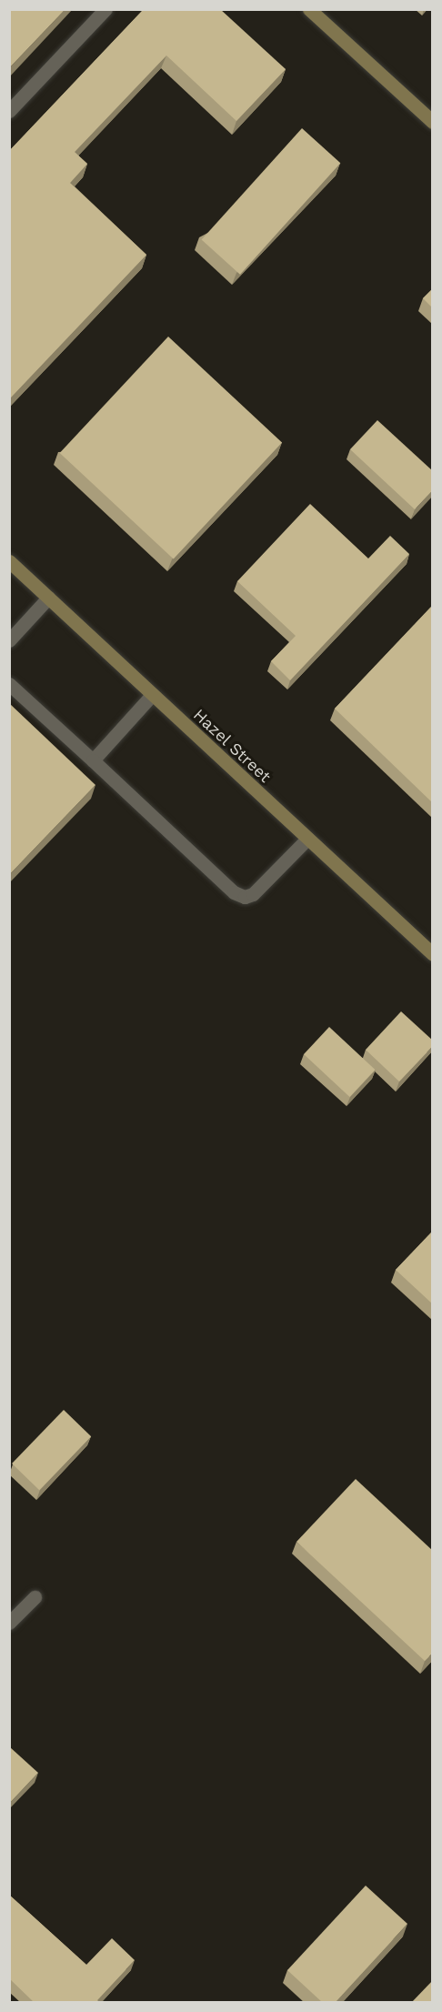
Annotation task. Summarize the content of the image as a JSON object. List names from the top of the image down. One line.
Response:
{"streets":{"street":["Hazel Street"]}}
